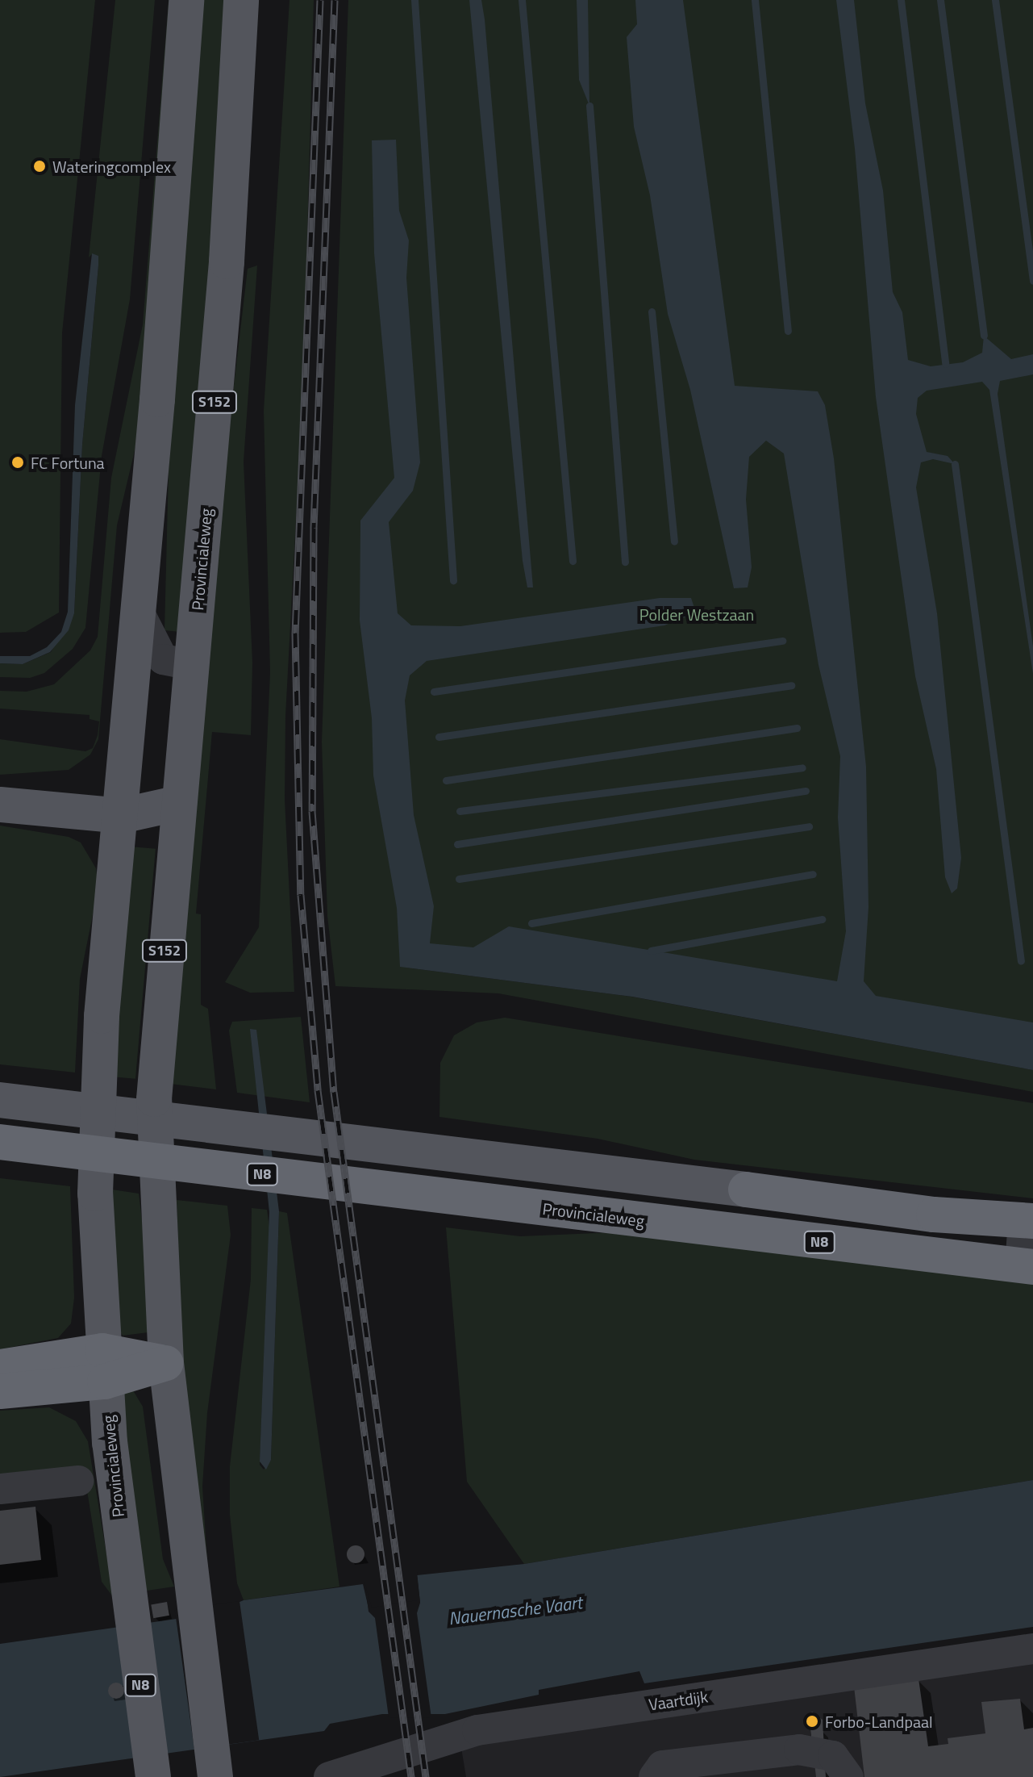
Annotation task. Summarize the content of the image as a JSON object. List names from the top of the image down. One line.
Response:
{"streets":{"highway":["Provincialeweg","N8"],"main road":["S152"],"street":["Vaartdijk"]},"water":["Nauernasche Vaart"],"parks":["Polder Westzaan"],"places":["Wateringcomplex","FC Fortuna","Forbo-Landpaal"]}
